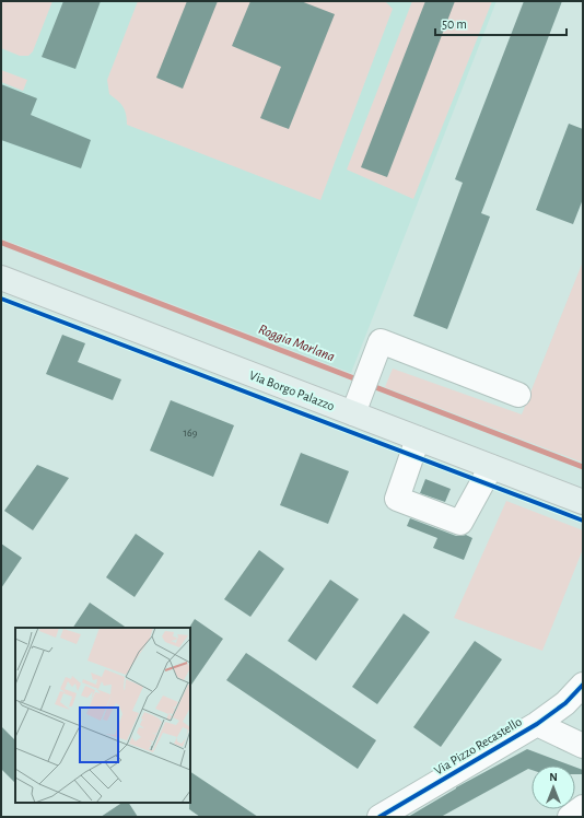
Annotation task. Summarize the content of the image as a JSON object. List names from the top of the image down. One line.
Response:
{"streets":{"main road":["Via Borgo Palazzo"],"street":["Via Pizzo Recastello"]},"water":["Roggia Morlana"],"house_numbers":["169"],"scale_bar":"50 m","north":"top"}
